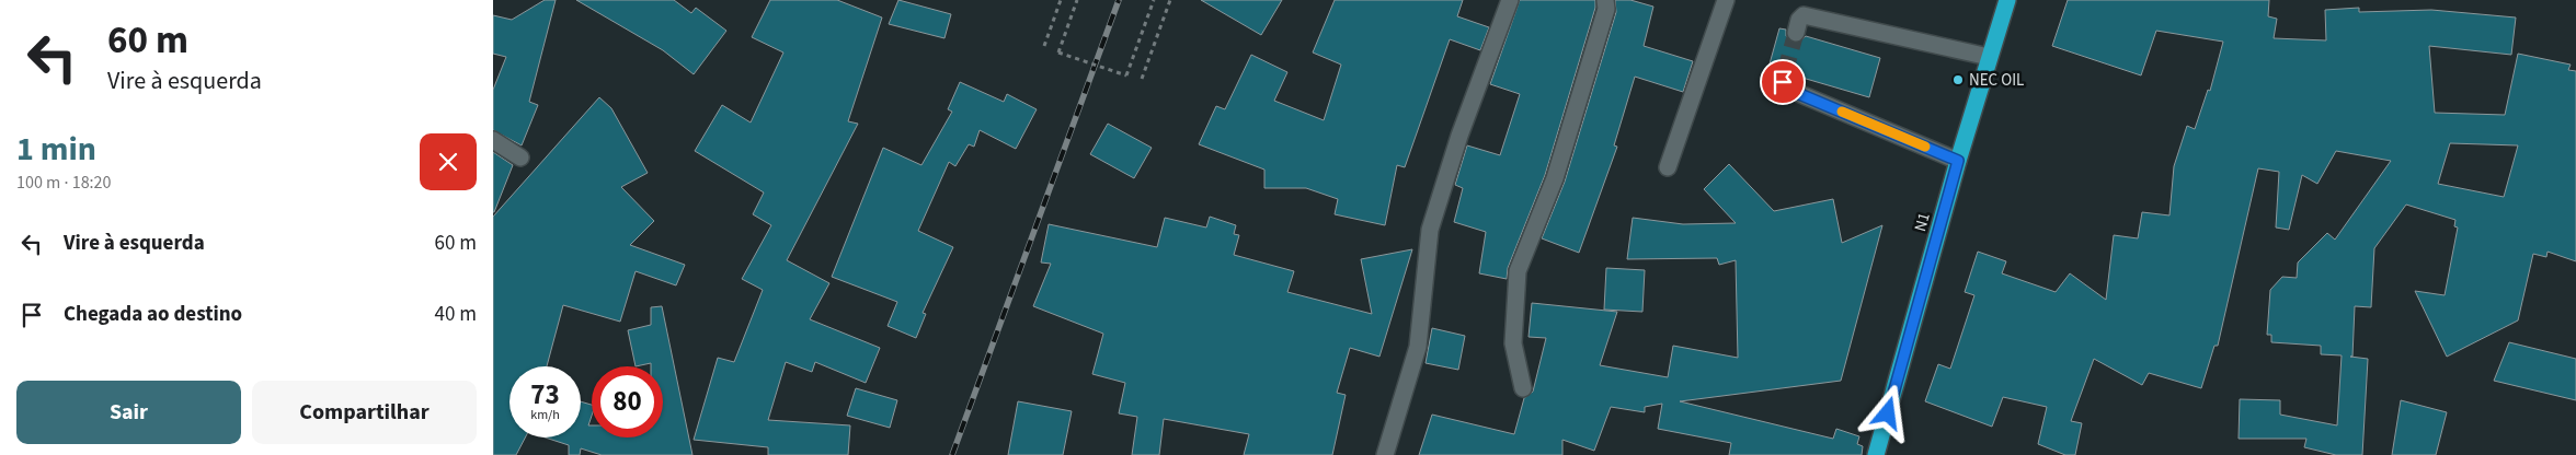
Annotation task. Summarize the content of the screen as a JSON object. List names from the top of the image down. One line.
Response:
{"streets":{"highway":["N1"]},"places":["NEC OIL"],"page":{"turn":["60 m","Vire à esquerda"],"heading":["1 min","100 m · 18:20"],"list":[{"name":"Vire à esquerda","value":"60 m"},{"name":"Chegada ao destino","value":"40 m"}],"speed":"73 km/h","limit":"80","buttons":["Sair","Compartilhar"]}}
